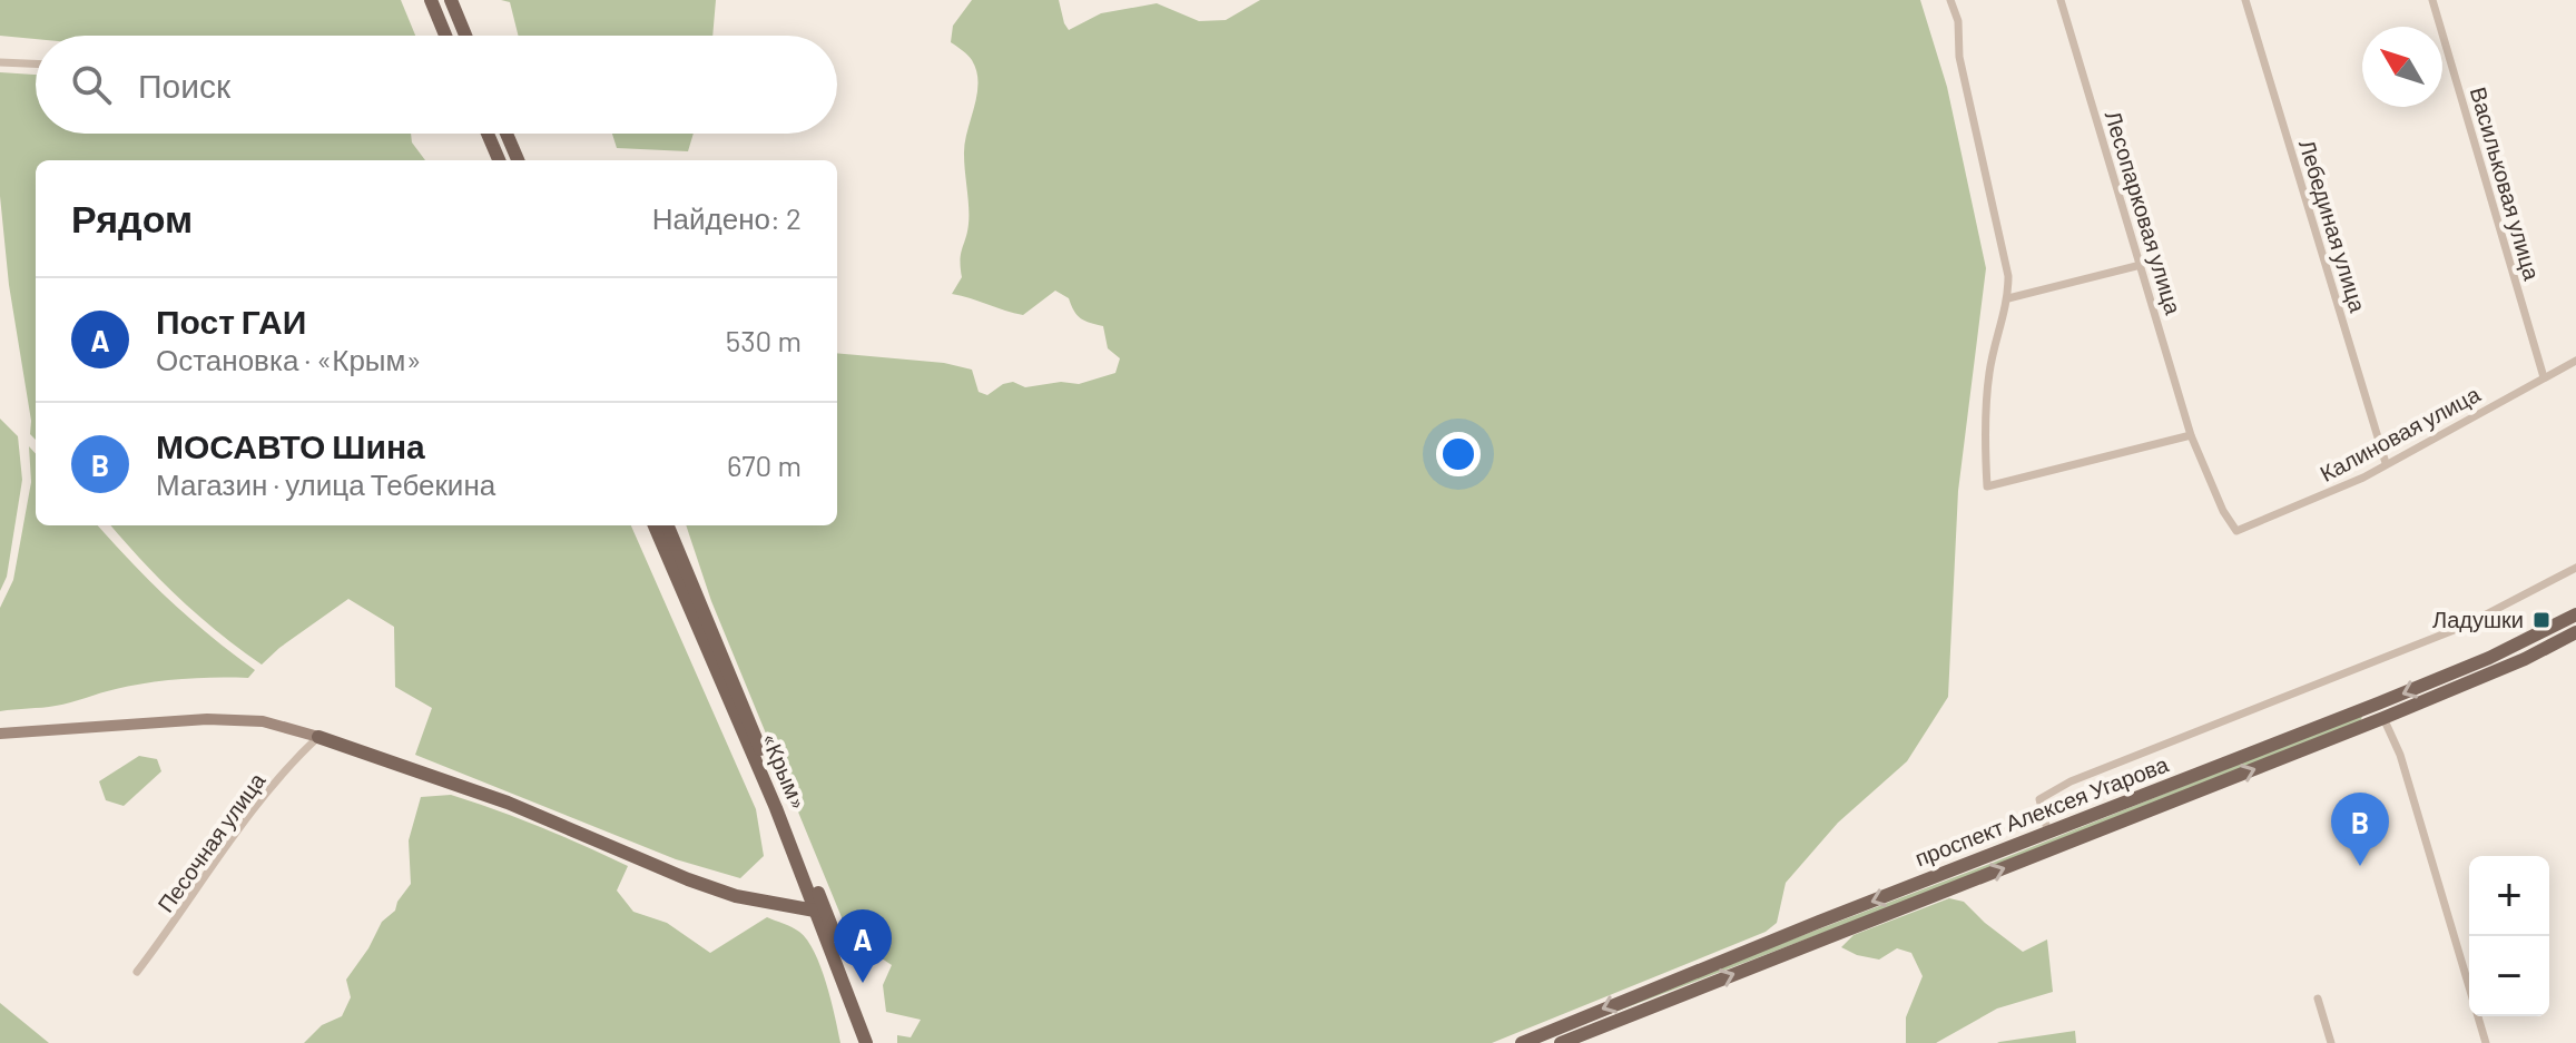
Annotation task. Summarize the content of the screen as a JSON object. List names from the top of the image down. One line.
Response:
{"streets":{"main road":["«Крым»","проспект Алексея Угарова"],"street":["Васильковая улица","Лесопарковая улица","Лебединая улица","Калиновая улица","Песочная улица"]},"crossings":[["Васильковая улица","Калиновая улица"],["Лесопарковая улица","Калиновая улица"],["Лебединая улица","Калиновая улица"]],"places":{"transit":["Ладушки"]},"north":"top left","page":{"search":"Поиск","heading":["Рядом","Найдено: 2"],"list":[{"mark":"A","name":"Пост ГАИ","note":"Остановка · «Крым»","value":"530 m"},{"mark":"B","name":"МОСАВТО Шина","note":"Магазин · улица Тебекина","value":"670 m"}],"pins":["B","A"],"map_buttons":["+","−"]}}
